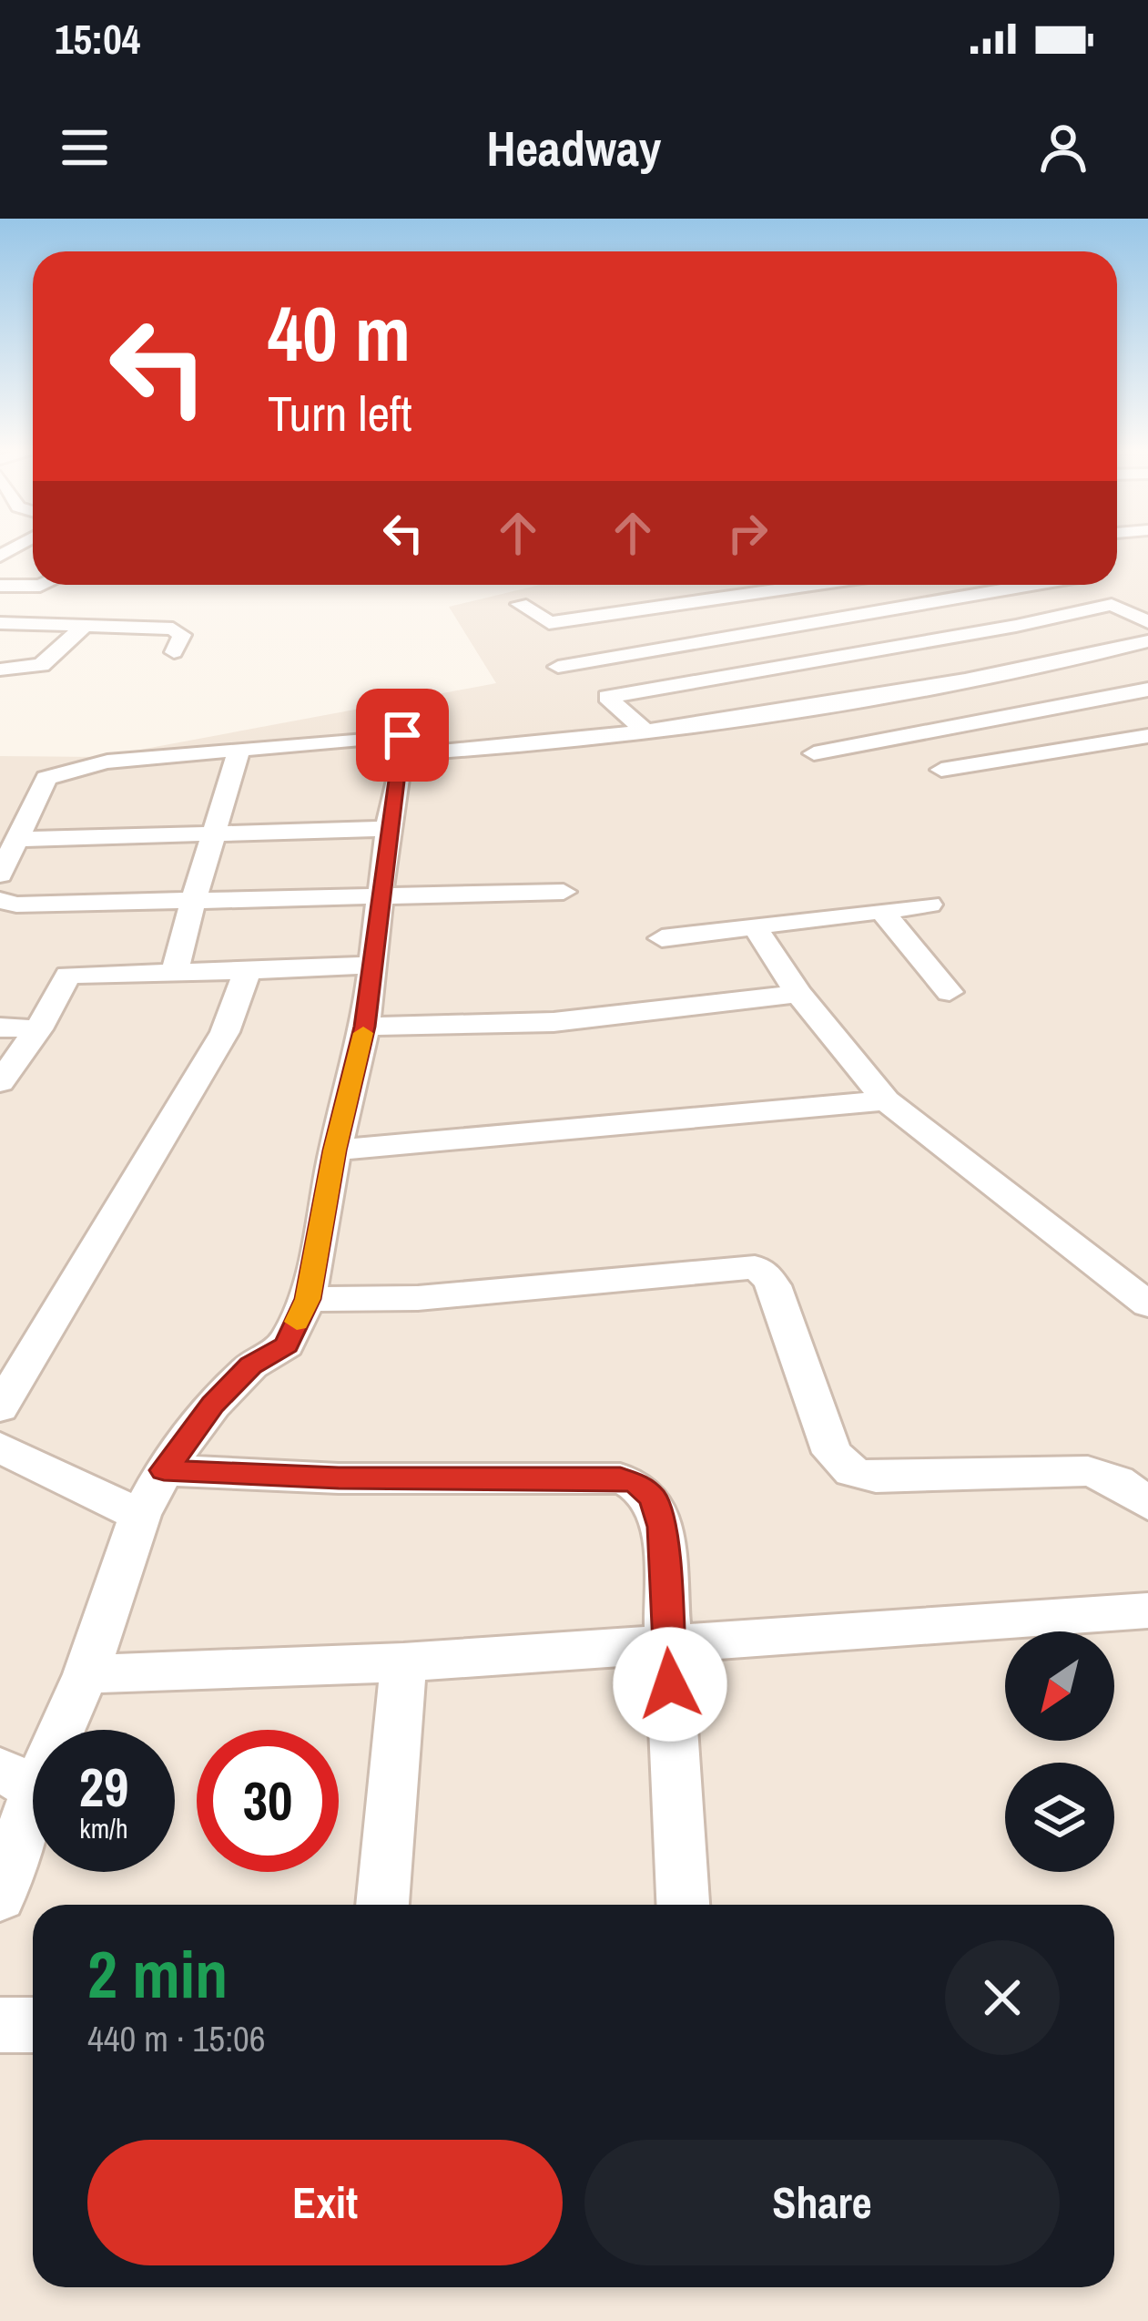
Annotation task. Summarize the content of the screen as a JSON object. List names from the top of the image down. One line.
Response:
{"north":"bottom left","page":{"status":"15:04","header":"Headway","turn":["40 m","Turn left"],"speed":"29 km/h","limit":"30","heading":["2 min","440 m · 15:06"],"buttons":["Exit","Share"]}}
